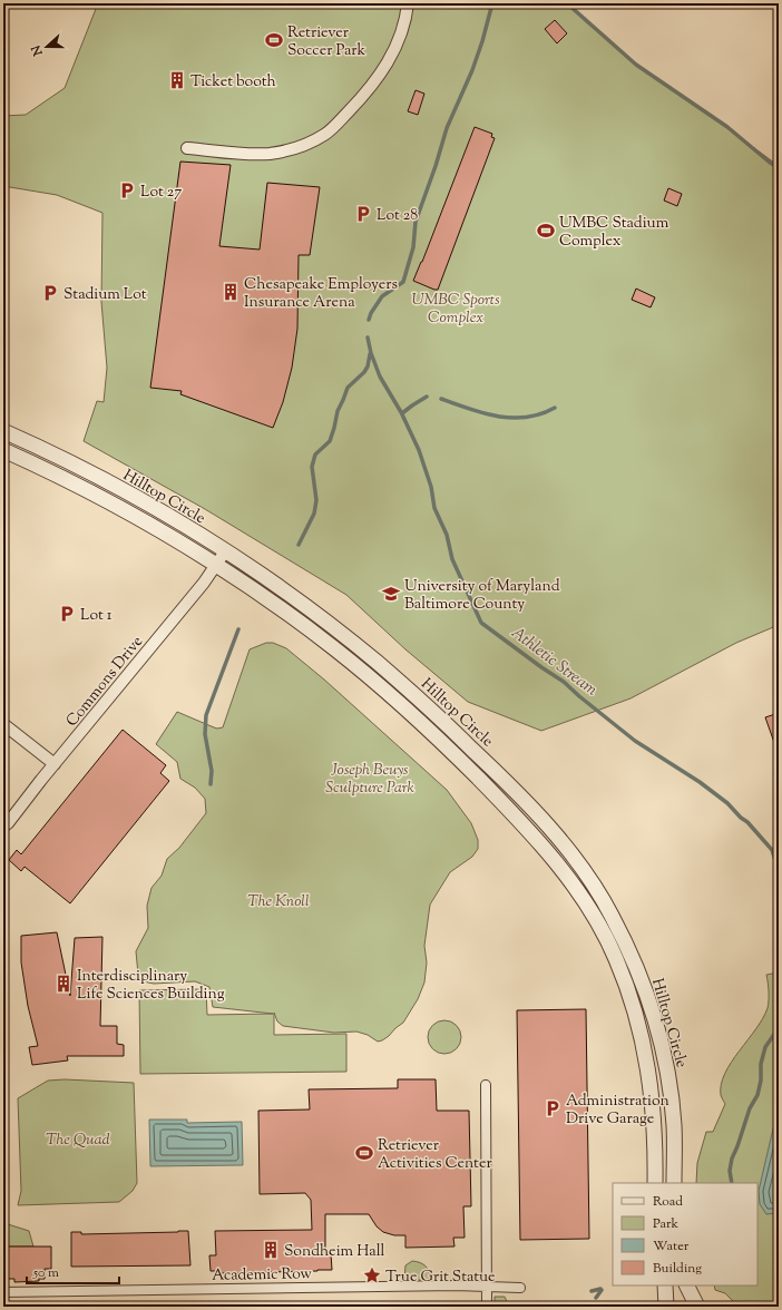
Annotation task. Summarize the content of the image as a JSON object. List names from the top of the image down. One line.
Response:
{"streets":{"street":["Hilltop Circle","Commons Drive","Academic Row"]},"crossings":[["Hilltop Circle","Commons Drive"]],"water":["Athletic Stream"],"parks":["UMBC Sports Complex","Joseph Beuys Sculpture Park","The Knoll","The Quad"],"places":{"sports":["Retriever Soccer Park","UMBC Stadium Complex","Retriever Activities Center"],"building":["Ticket booth","Chesapeake Employers Insurance Arena","Interdisciplinary Life Sciences Building","Sondheim Hall"],"parking":["Lot 27","Lot 28","Stadium Lot","Lot 1","Administration Drive Garage"],"school or university":["University of Maryland Baltimore County"],"place":["True Grit Statue"]},"legend":["Road","Park","Water","Building"],"scale_bar":"50 m","north":"left"}
